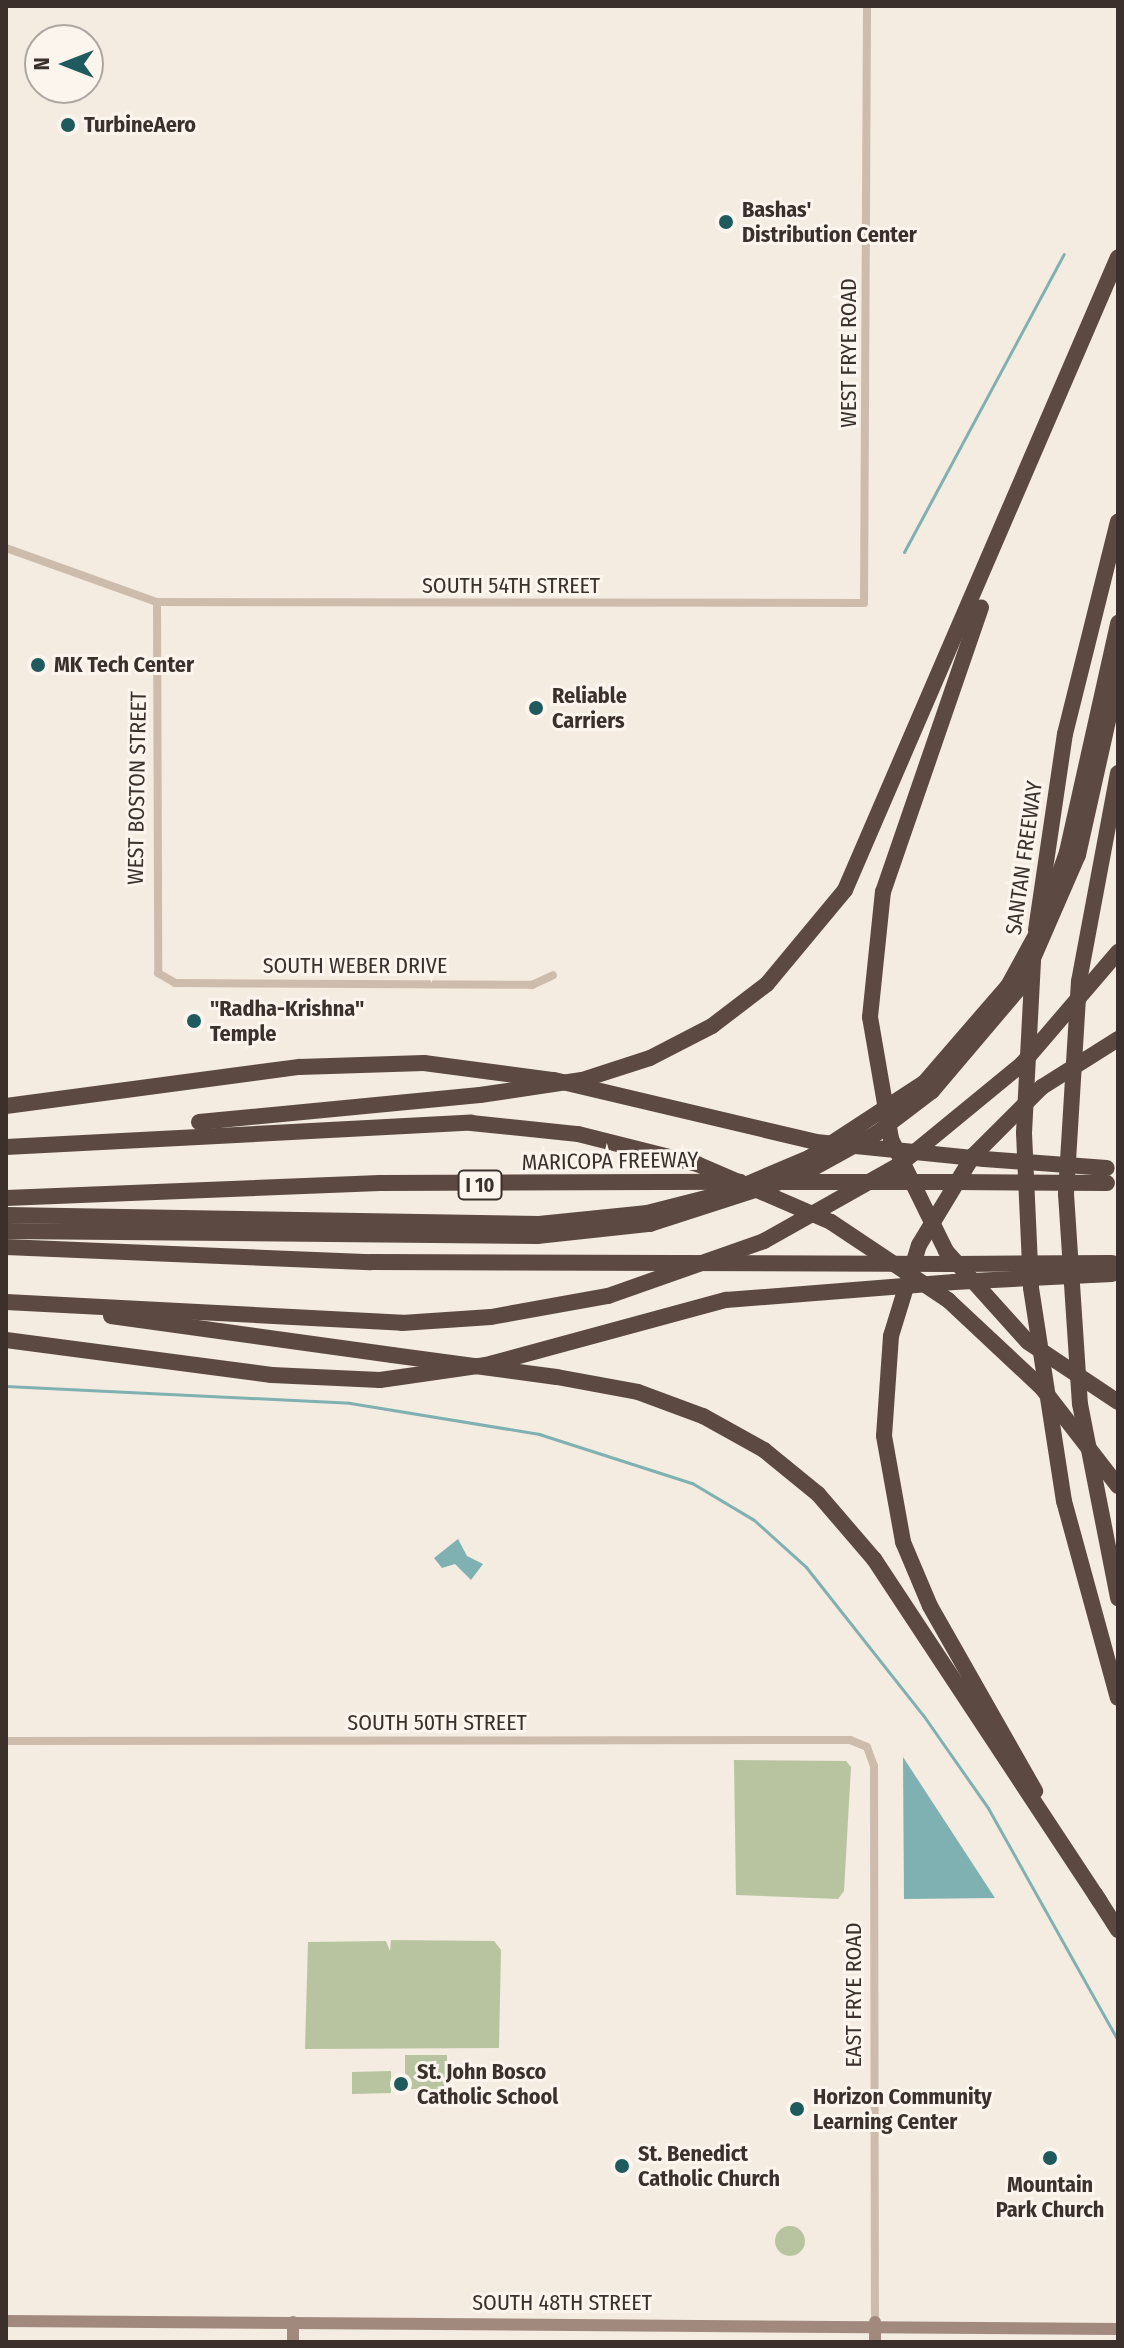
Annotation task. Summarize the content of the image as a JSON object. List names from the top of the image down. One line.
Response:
{"streets":{"highway":["SANTAN FREEWAY","MARICOPA FREEWAY","I 10"],"street":["WEST FRYE ROAD","SOUTH 54TH STREET","WEST BOSTON STREET","SOUTH WEBER DRIVE","SOUTH 50TH STREET","EAST FRYE ROAD","SOUTH 48TH STREET"]},"crossings":[["WEST FRYE ROAD","SOUTH 54TH STREET"],["SOUTH 54TH STREET","WEST BOSTON STREET"],["WEST BOSTON STREET","SOUTH WEBER DRIVE"],["SOUTH 50TH STREET","EAST FRYE ROAD"],["EAST FRYE ROAD","SOUTH 48TH STREET"]],"places":["TurbineAero","Bashas' Distribution Center","MK Tech Center","Reliable Carriers","\"Radha-Krishna\" Temple","St. John Bosco Catholic School","Horizon Community Learning Center","Mountain Park Church","St. Benedict Catholic Church"],"north":"left"}
